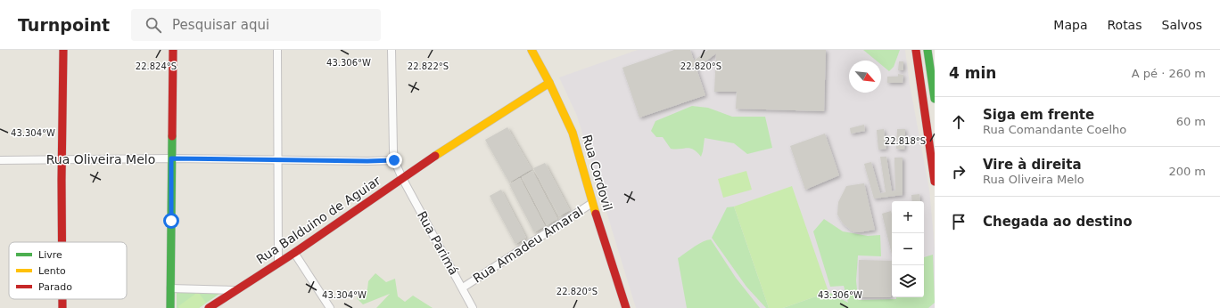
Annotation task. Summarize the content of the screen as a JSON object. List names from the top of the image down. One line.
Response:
{"streets":{"main road":["Rua Cordovil","Rua Balduino de Aguiar"],"street":["Rua Oliveira Melo","Rua Parimá","Rua Amadeu Amaral"]},"crossings":[["Rua Oliveira Melo","Rua Parimá"],["Rua Cordovil","Rua Balduino de Aguiar"],["Rua Cordovil","Rua Amadeu Amaral"],["Rua Balduino de Aguiar","Rua Parimá"],["Rua Parimá","Rua Amadeu Amaral"]],"legend":["Livre","Lento","Parado"],"north":"bottom right","page":{"header":"Turnpoint","search":"Pesquisar aqui","nav":["Mapa","Rotas","Salvos"],"heading":["4 min","A pé · 260 m"],"list":[["Siga em frente","Rua Comandante Coelho","60 m"],["Vire à direita","Rua Oliveira Melo","200 m"],"Chegada ao destino"],"map_buttons":["+","−"]},"coordinates":["43.306°W","22.824°S","22.822°S","22.820°S","43.304°W","22.818°S"]}
